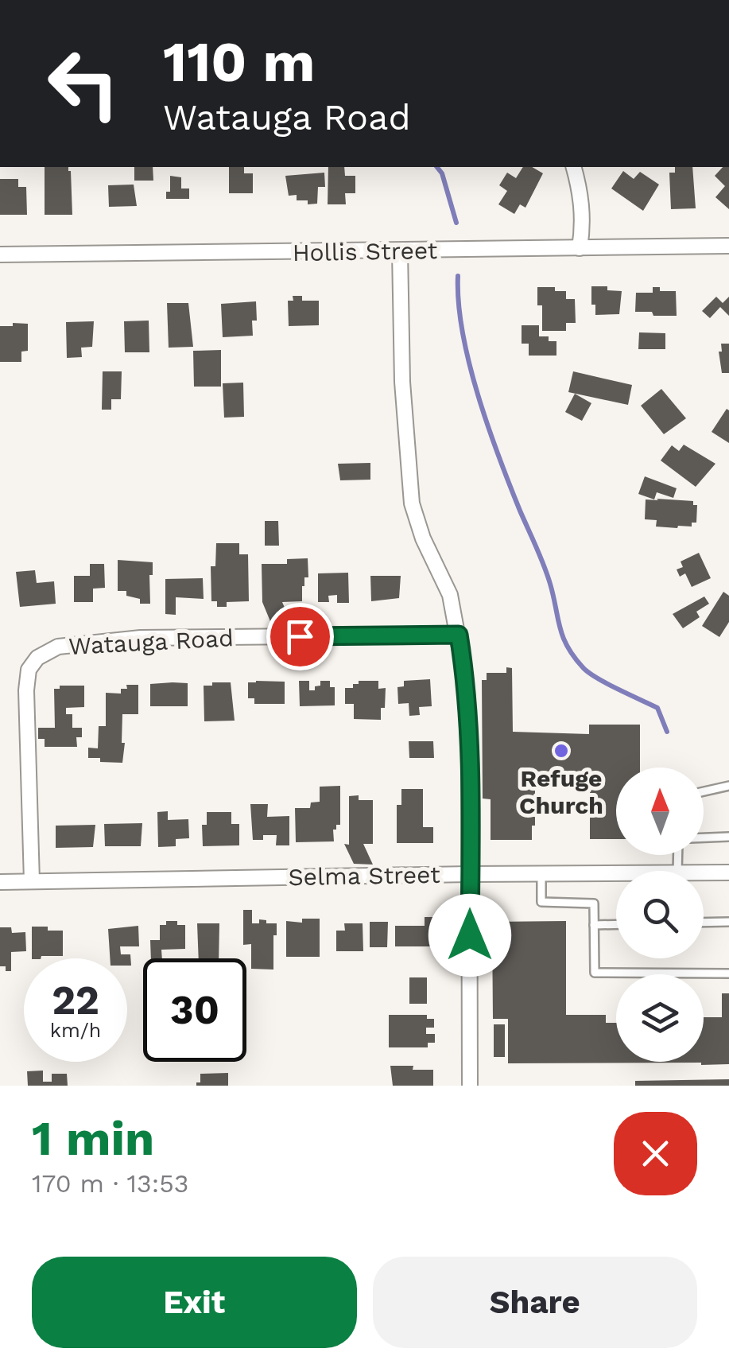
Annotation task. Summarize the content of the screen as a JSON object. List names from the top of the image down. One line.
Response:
{"streets":{"street":["Hollis Street","Watauga Road","Selma Street"]},"crossings":[["Watauga Road","Selma Street"]],"places":["Refuge Church"],"north":"top","page":{"turn":["110 m","Watauga Road"],"speed":"22 km/h","limit":"30","heading":["1 min","170 m · 13:53"],"buttons":["Exit","Share"]}}
